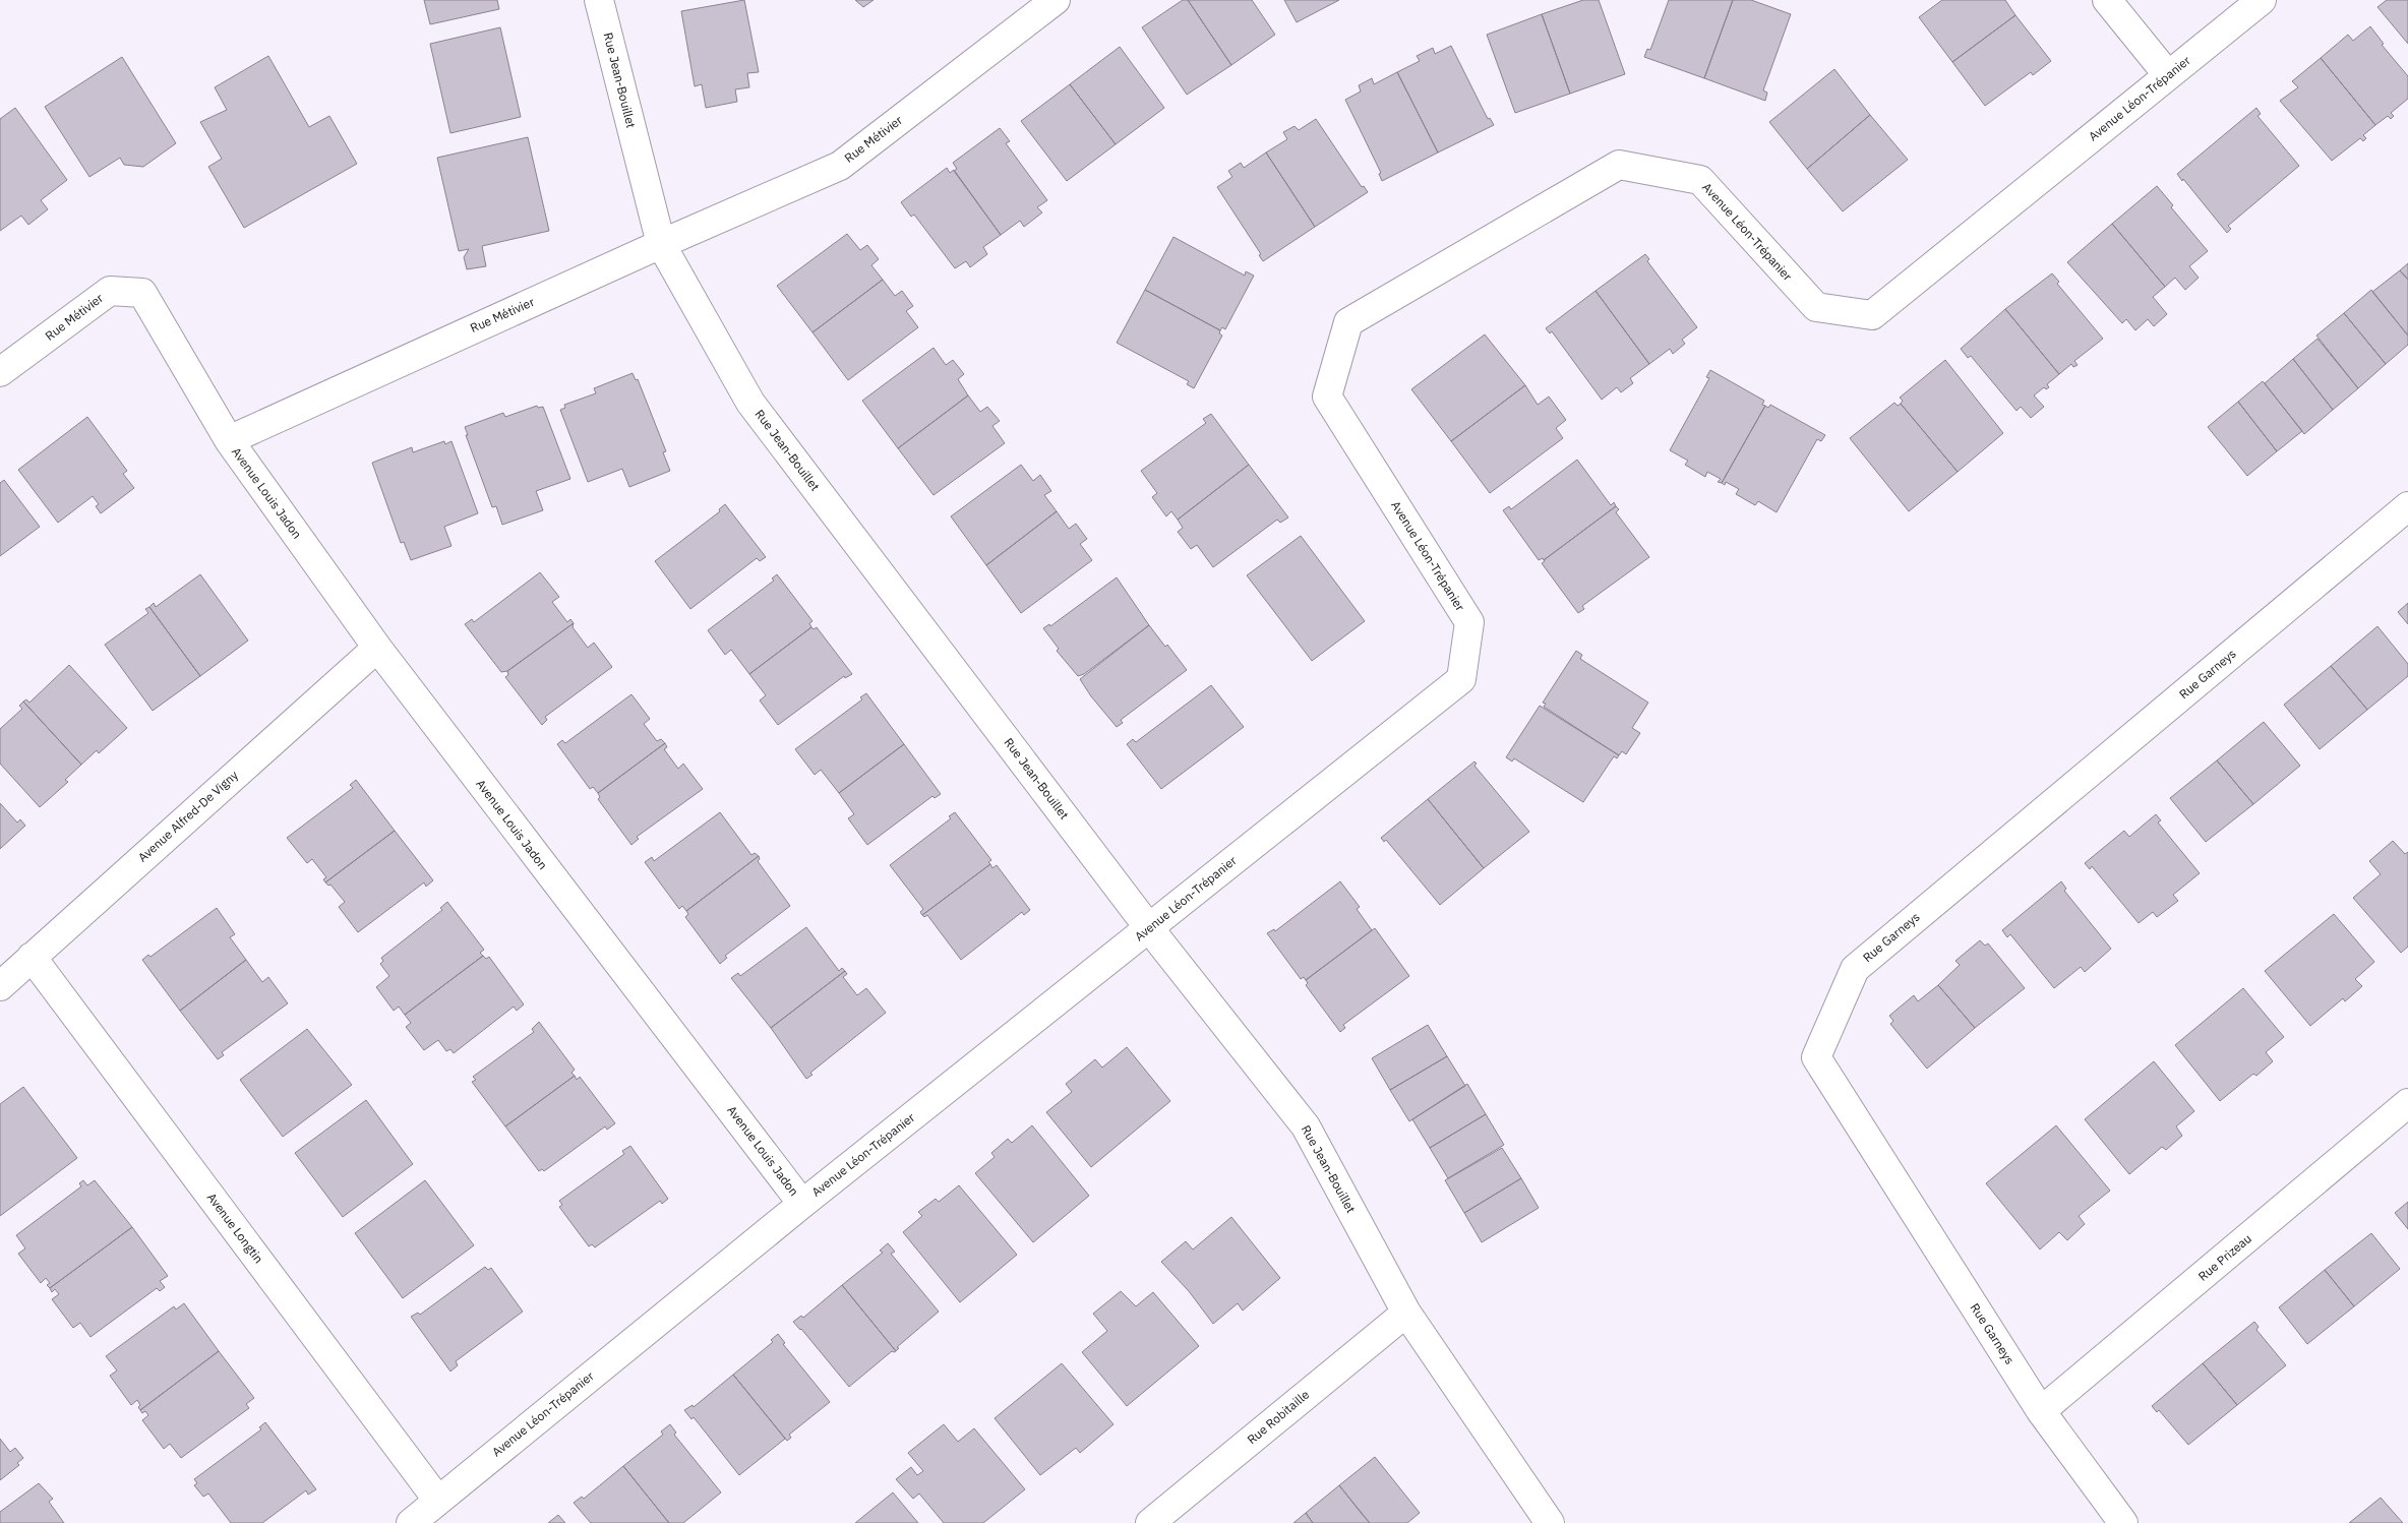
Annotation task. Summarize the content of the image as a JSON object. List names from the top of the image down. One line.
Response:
{"streets":{"street":["Rue Jean-Bouillet","Avenue Léon-Trépanier","Rue Métivier","Avenue Louis Jadon","Rue Garneys","Avenue Alfred-De Vigny","Avenue Longtin","Rue Prizeau","Rue Robitaille"]},"crossings":[["Rue Jean-Bouillet","Avenue Léon-Trépanier"],["Rue Jean-Bouillet","Rue Métivier"],["Rue Jean-Bouillet","Rue Robitaille"],["Avenue Léon-Trépanier","Avenue Louis Jadon"],["Avenue Léon-Trépanier","Avenue Longtin"],["Rue Métivier","Avenue Louis Jadon"],["Avenue Louis Jadon","Avenue Alfred-De Vigny"],["Rue Garneys","Rue Prizeau"],["Avenue Alfred-De Vigny","Avenue Longtin"]]}
